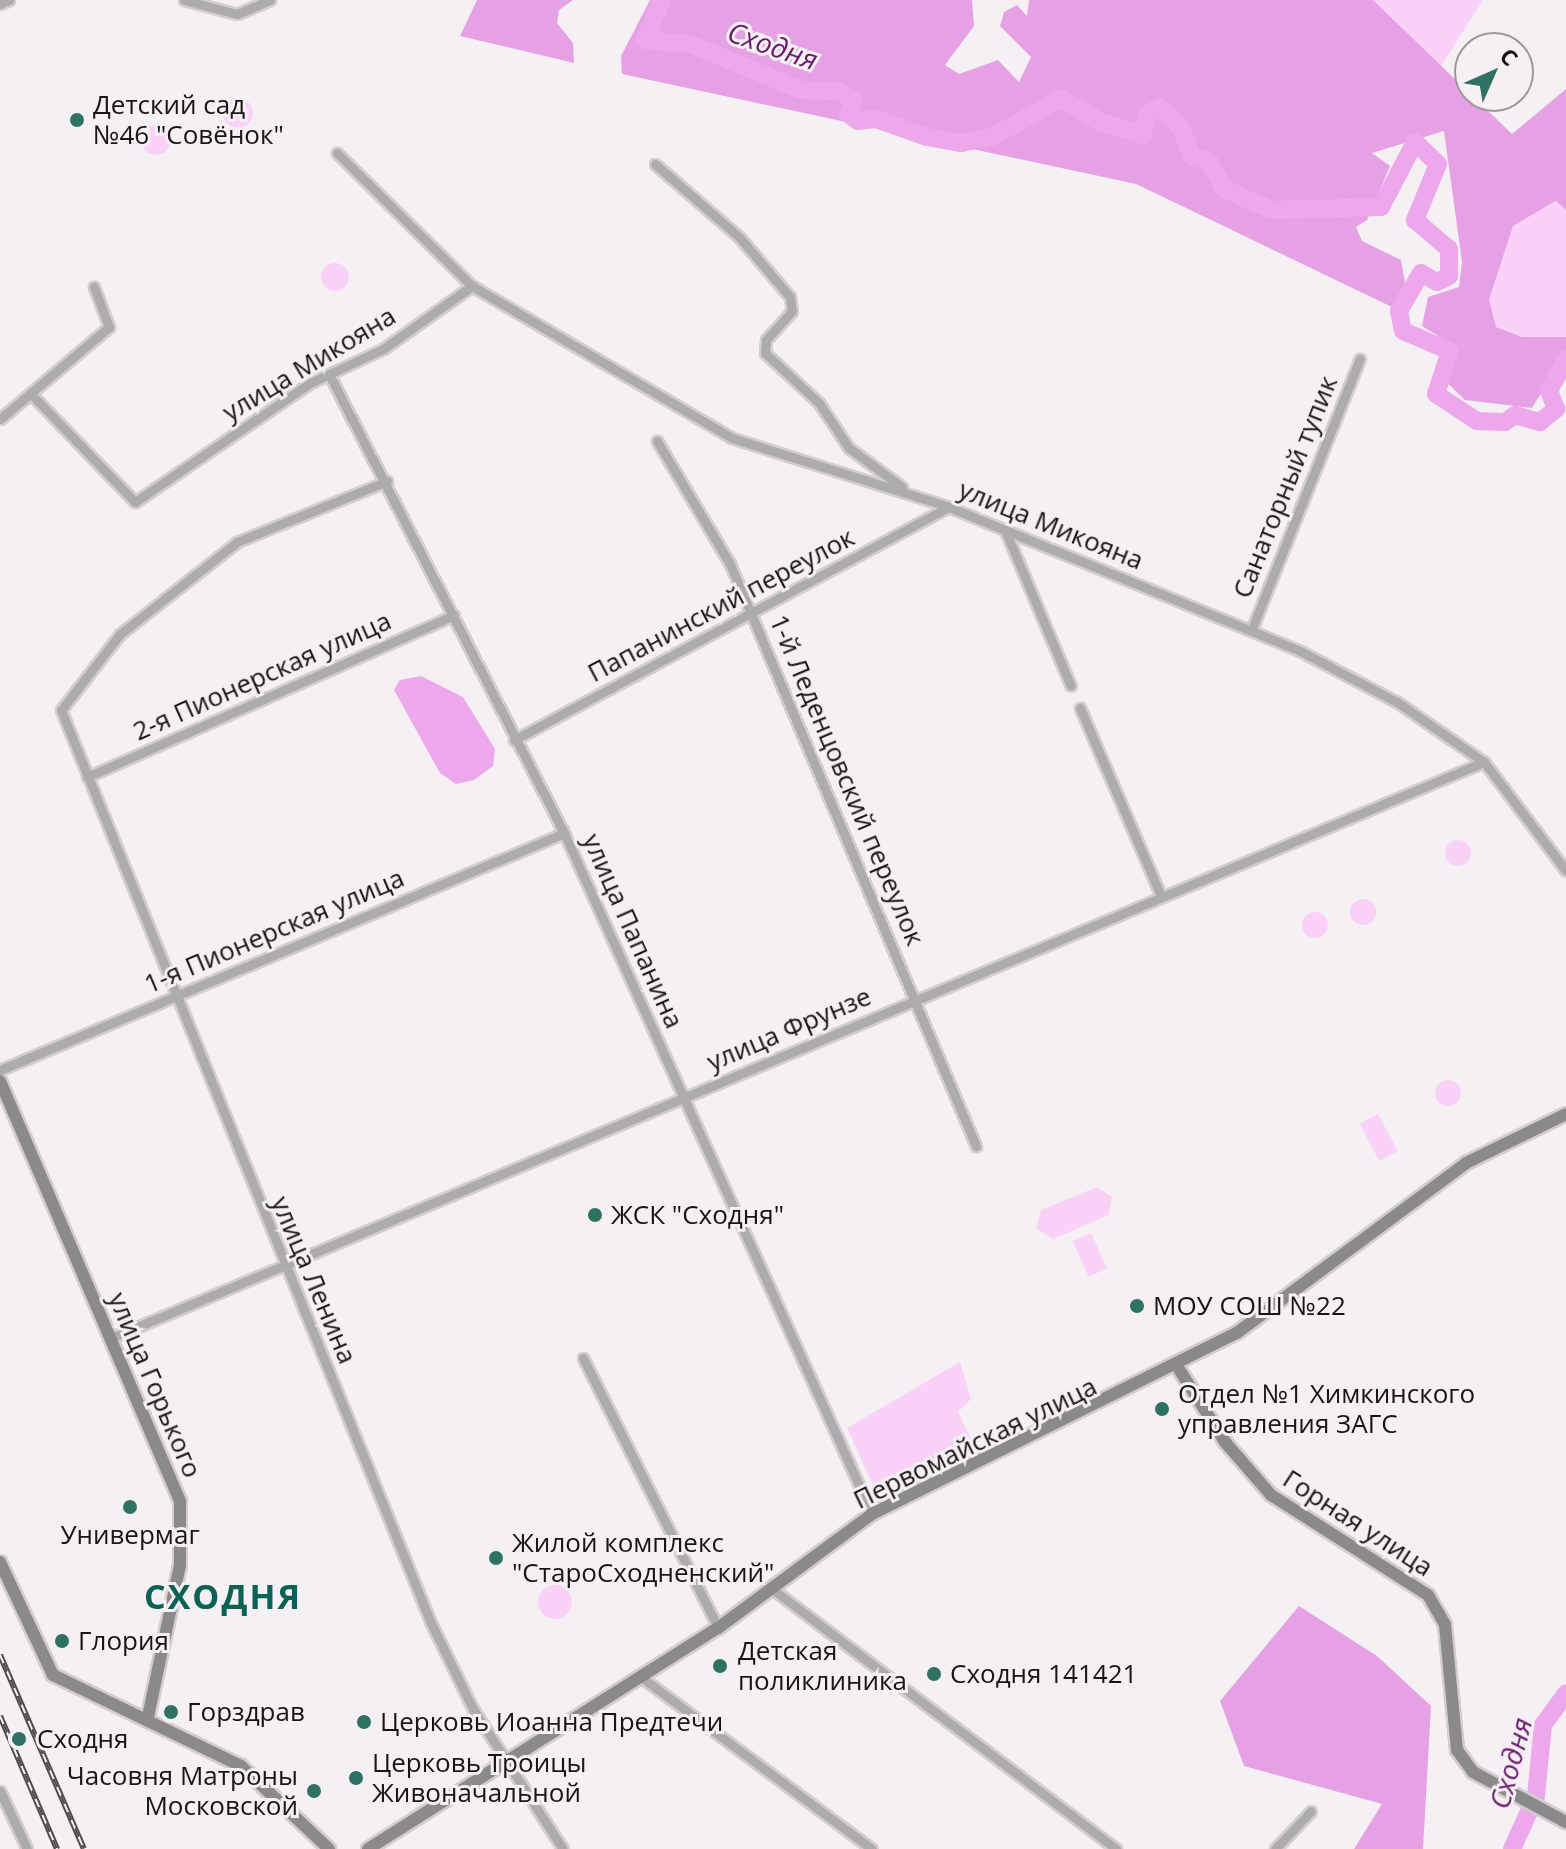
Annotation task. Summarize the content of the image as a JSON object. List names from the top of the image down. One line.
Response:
{"streets":{"street":["улица Микояна","Санаторный тупик","Папанинский переулок","2-я Пионерская улица","1-й Леденцовский переулок","1-я Пионерская улица","улица Папанина","улица Фрунзе","улица Ленина","улица Горького","Первомайская улица","Горная улица"]},"crossings":[["улица Микояна","Санаторный тупик"],["улица Микояна","Папанинский переулок"],["улица Микояна","улица Папанина"],["улица Микояна","улица Фрунзе"],["Папанинский переулок","1-й Леденцовский переулок"],["Папанинский переулок","улица Папанина"],["2-я Пионерская улица","улица Папанина"],["2-я Пионерская улица","улица Ленина"],["1-й Леденцовский переулок","улица Фрунзе"],["1-я Пионерская улица","улица Папанина"],["1-я Пионерская улица","улица Ленина"],["улица Папанина","улица Фрунзе"],["улица Папанина","улица Ленина"],["улица Папанина","Первомайская улица"],["улица Фрунзе","улица Ленина"],["улица Фрунзе","улица Горького"],["улица Ленина","Первомайская улица"],["Первомайская улица","Горная улица"]],"districts":["СХОДНЯ"],"water":["Сходня"],"places":["Детский сад №46 \"Совёнок\"","ЖСК \"Сходня\"","МОУ СОШ №22","Отдел №1 Химкинского управления ЗАГС","Универмаг","Жилой комплекс \"СтароСходненский\"","Глория","Детская поликлиника","Сходня 141421","Горздрав","Церковь Иоанна Предтечи","Сходня","Церковь Троицы Живоначальной","Часовня Матроны Московской"],"north":"top right"}
